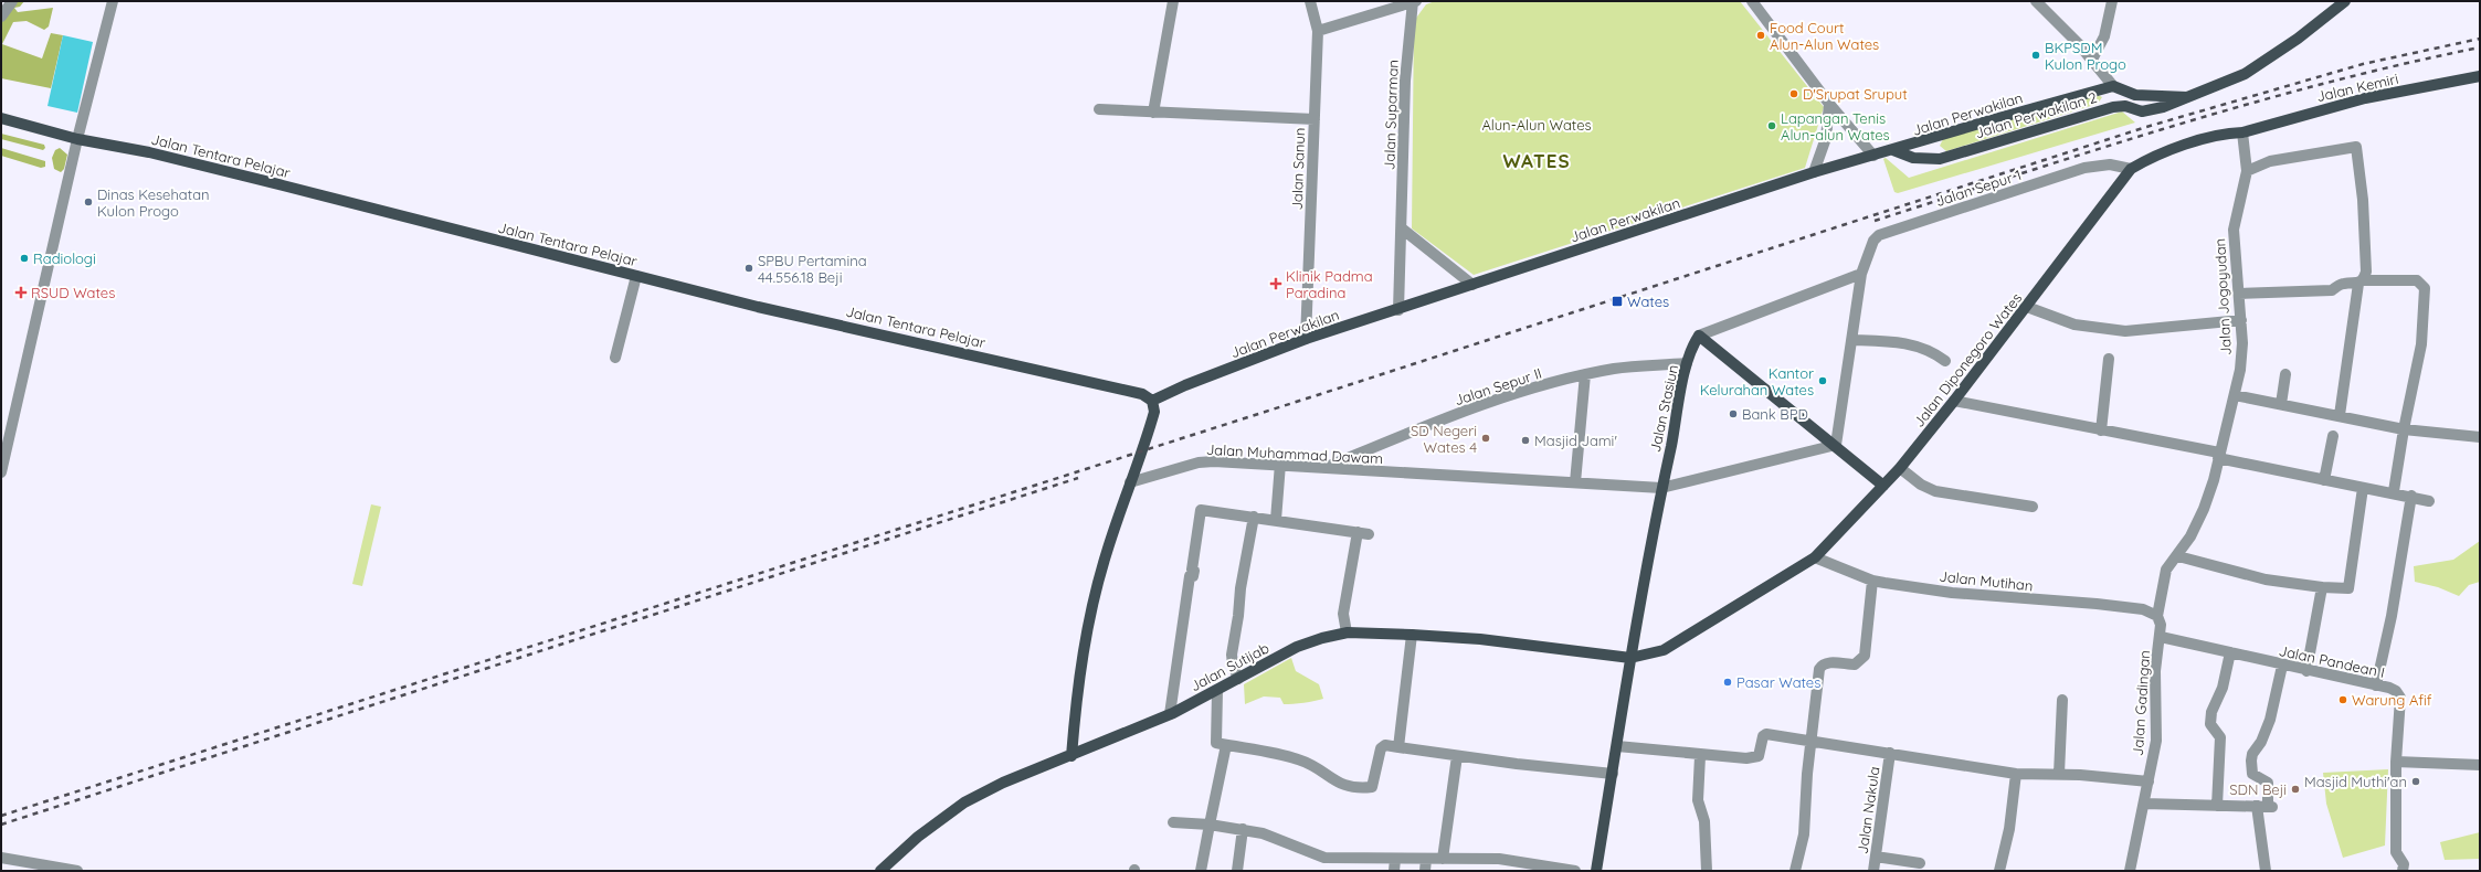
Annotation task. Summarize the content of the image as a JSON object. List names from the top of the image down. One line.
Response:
{"streets":{"main road":["Jalan Kemiri","Jalan Perwakilan","Jalan Perwakilan 2","Jalan Tentara Pelajar","Jalan Diponegoro Wates","Jalan Stasiun","Jalan Sutijab"],"street":["Jalan Suparman","Jalan Sanun","Jalan Sepur 1","Jalan Jogoyudan","Jalan Sepur II","Jalan Muhammad Dawam","Jalan Mutihan","Jalan Pandean I","Jalan Gadingan","Jalan Nakula"]},"crossings":[["Jalan Kemiri","Jalan Jogoyudan"],["Jalan Perwakilan","Jalan Suparman"],["Jalan Perwakilan","Jalan Perwakilan 2"],["Jalan Perwakilan","Jalan Tentara Pelajar"],["Jalan Perwakilan","Jalan Sanun"],["Jalan Sepur 1","Jalan Diponegoro Wates"],["Jalan Sepur 1","Jalan Muhammad Dawam"],["Jalan Jogoyudan","Jalan Mutihan"],["Jalan Jogoyudan","Jalan Gadingan"],["Jalan Diponegoro Wates","Jalan Stasiun"],["Jalan Diponegoro Wates","Jalan Mutihan"],["Jalan Diponegoro Wates","Jalan Sutijab"],["Jalan Sepur II","Jalan Stasiun"],["Jalan Sepur II","Jalan Muhammad Dawam"],["Jalan Stasiun","Jalan Muhammad Dawam"],["Jalan Stasiun","Jalan Sutijab"],["Jalan Mutihan","Jalan Gadingan"],["Jalan Pandean I","Jalan Gadingan"]],"districts":["WATES"],"parks":["Alun-Alun Wates"],"places":{"other":["Food Court Alun-Alun Wates","BKPSDM Kulon Progo","D'Srupat Sruput","Lapangan Tenis Alun-alun Wates","Dinas Kesehatan Kulon Progo","Radiologi","SPBU Pertamina 44.556.18 Beji","Kantor Kelurahan Wates","Bank BPD","SD Negeri Wates 4","Masjid Jami'","Pasar Wates","Warung Afif","Masjid Muthi'an","SDN Beji"],"health":["Klinik Padma Paradina","RSUD Wates"],"transit":["Wates"]}}
